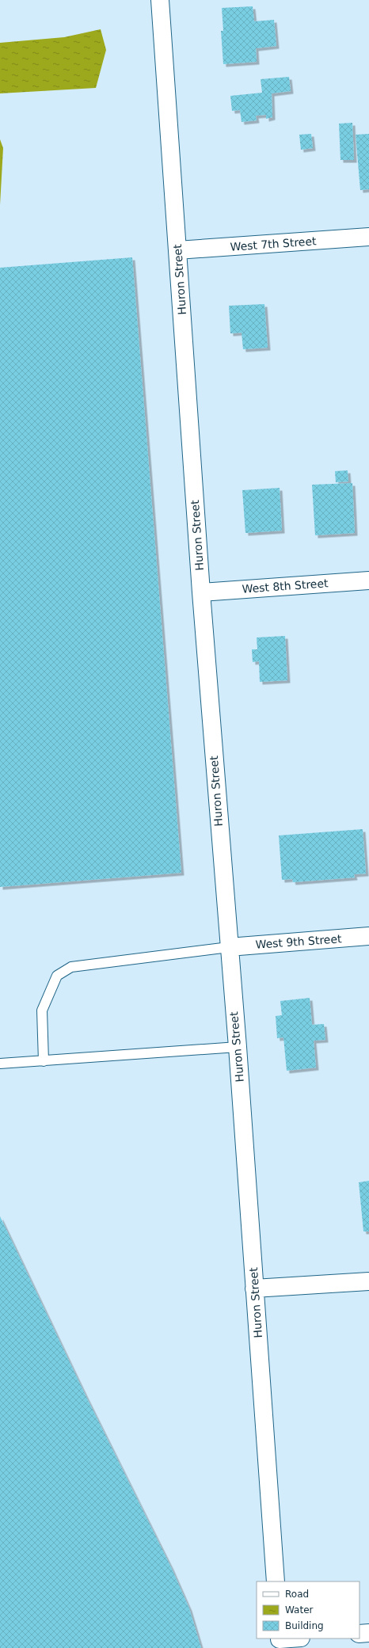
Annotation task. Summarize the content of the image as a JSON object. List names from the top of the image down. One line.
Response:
{"streets":{"street":["West 7th Street","Huron Street","West 8th Street","West 9th Street"]},"crossings":[["West 7th Street","Huron Street"],["Huron Street","West 8th Street"],["Huron Street","West 9th Street"]],"legend":["Road","Water","Building"]}
